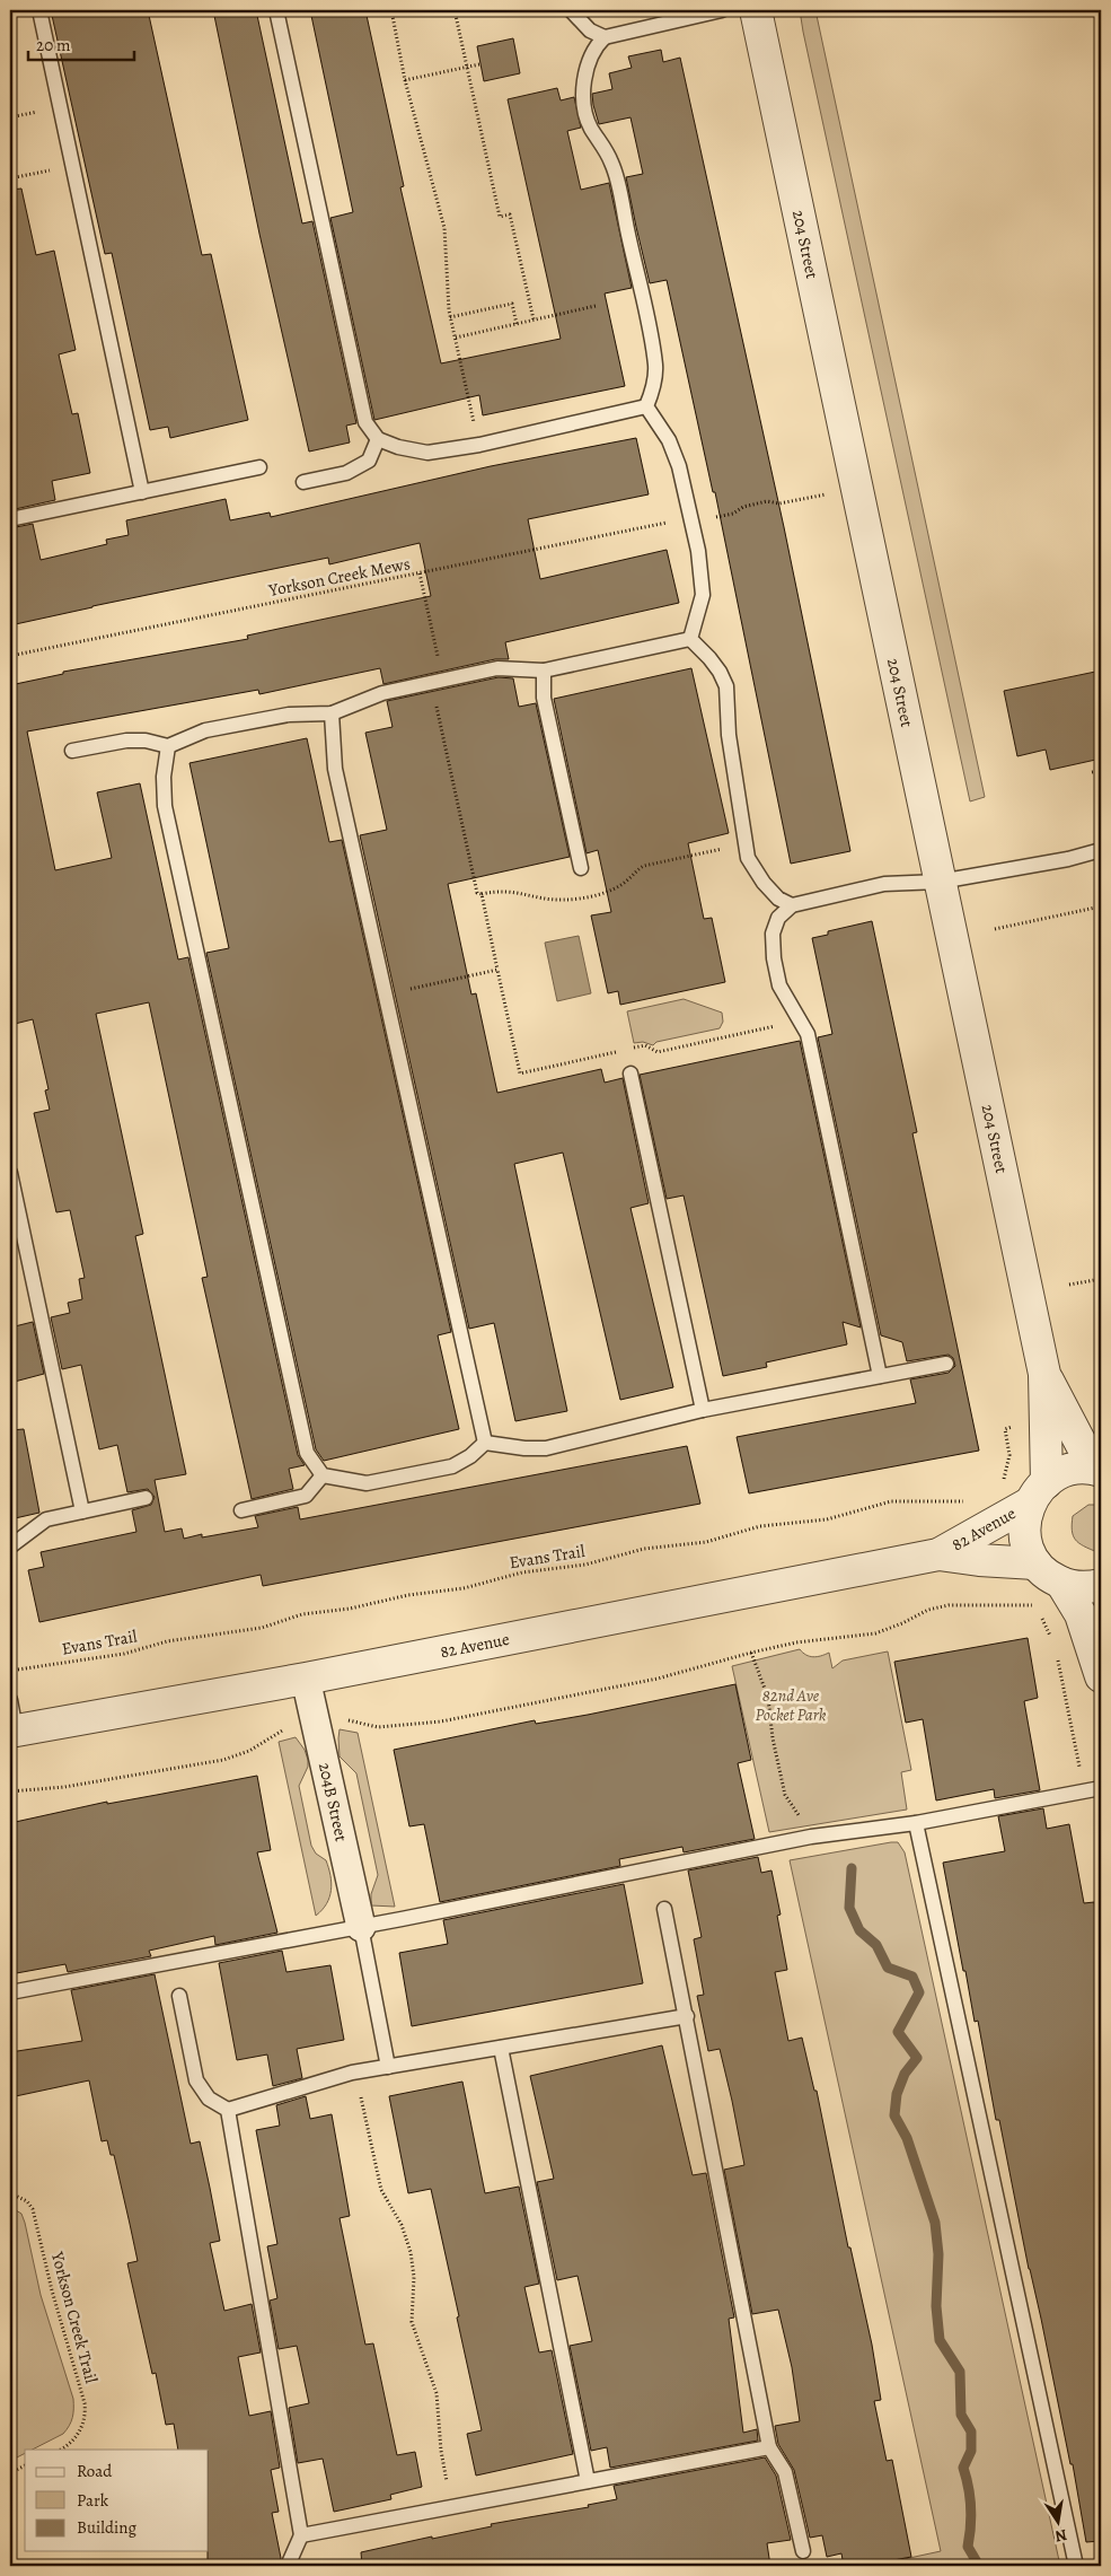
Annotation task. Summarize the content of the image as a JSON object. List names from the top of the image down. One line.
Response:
{"streets":{"street":["204 Street","82 Avenue","204B Street"],"path":["Yorkson Creek Mews","Evans Trail","Yorkson Creek Trail"]},"crossings":[["204 Street","82 Avenue"],["82 Avenue","204B Street"]],"parks":["82nd Ave Pocket Park"],"legend":["Road","Park","Building"],"scale_bar":"20 m","north":"bottom"}
